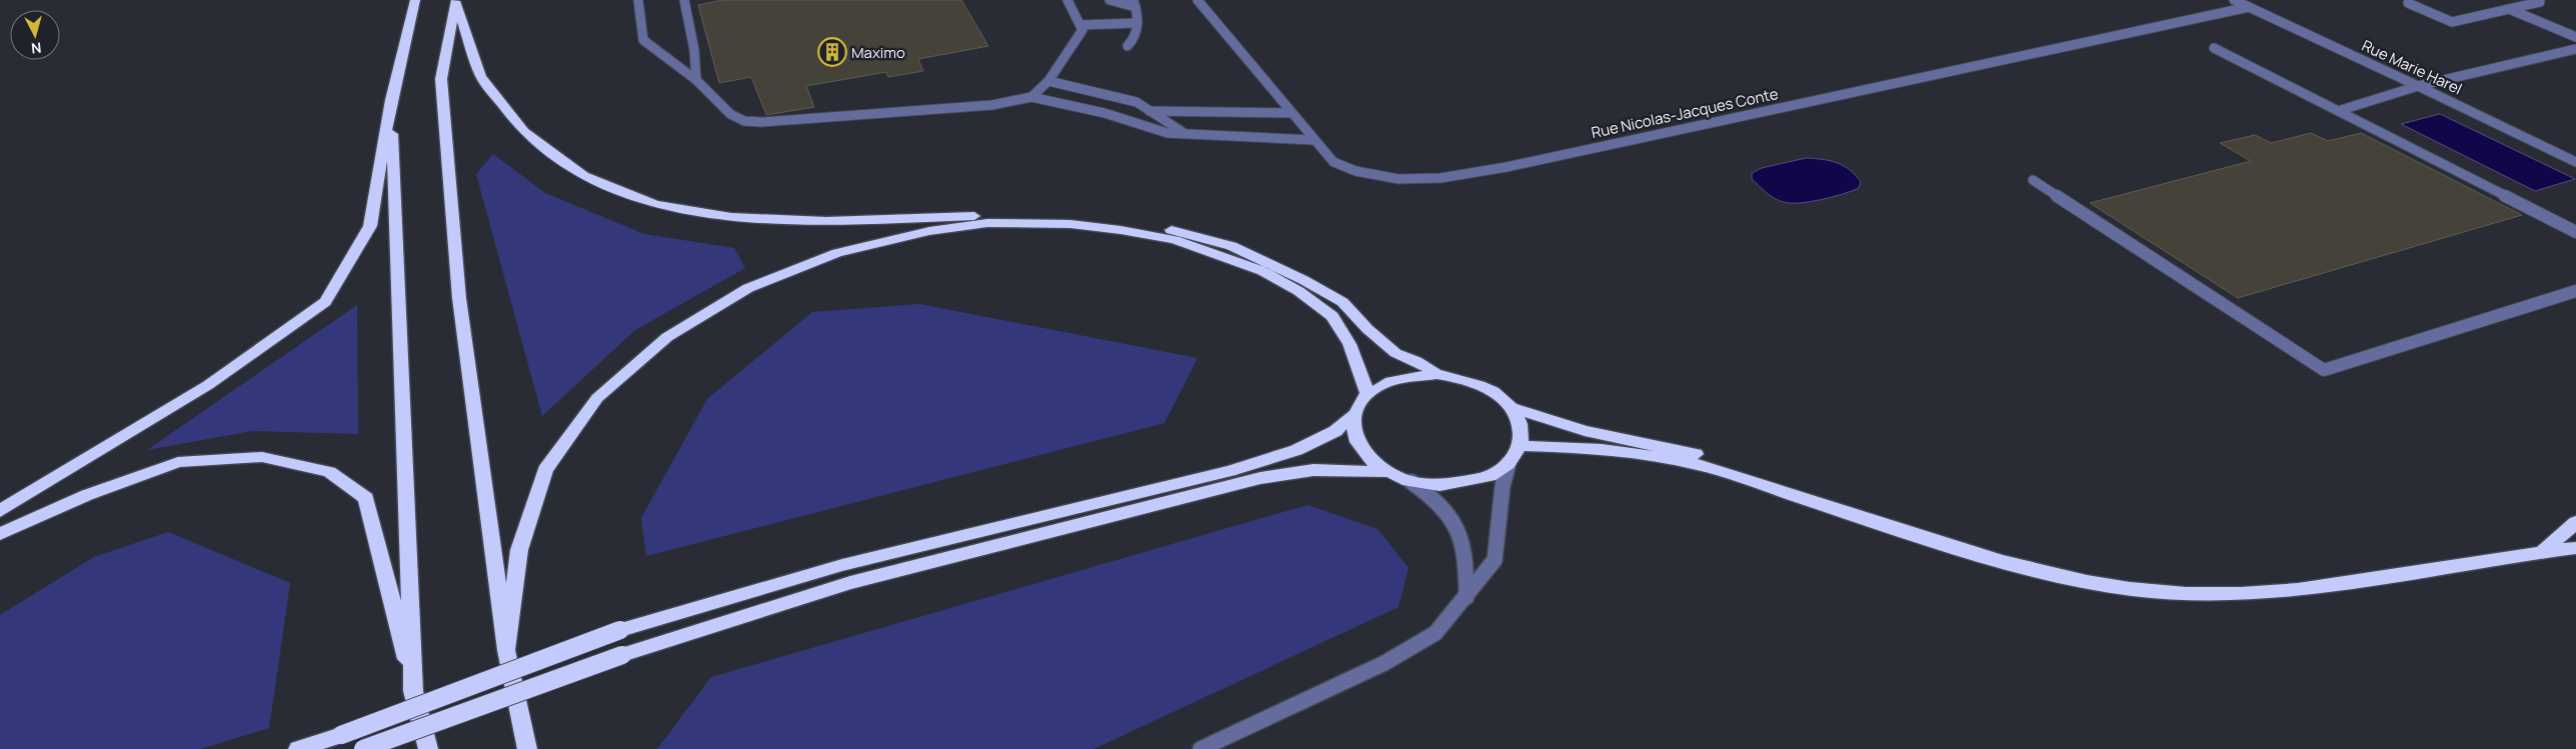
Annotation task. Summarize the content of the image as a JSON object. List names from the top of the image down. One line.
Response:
{"streets":{"street":["Rue Marie Harel","Rue Nicolas-Jacques Conte"]},"crossings":[["Rue Marie Harel","Rue Nicolas-Jacques Conte"]],"places":{"building":["Maximo"]},"north":"bottom"}
